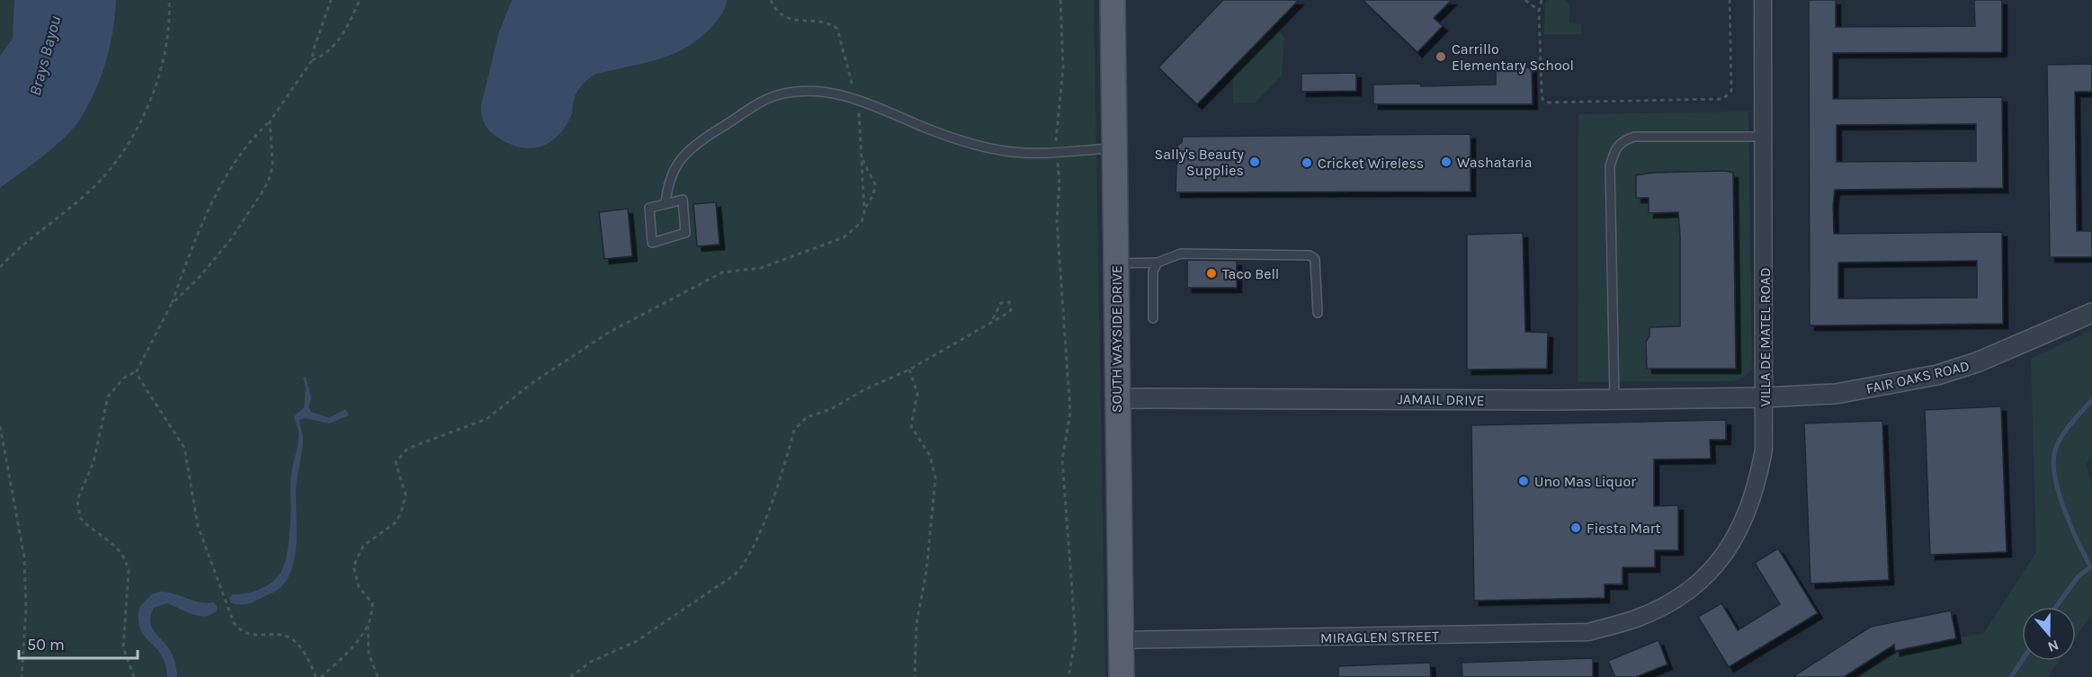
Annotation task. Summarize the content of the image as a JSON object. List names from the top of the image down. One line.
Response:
{"streets":{"main road":["SOUTH WAYSIDE DRIVE"],"street":["VILLA DE MATEL ROAD","FAIR OAKS ROAD","JAMAIL DRIVE","MIRAGLEN STREET"]},"crossings":[["VILLA DE MATEL ROAD","FAIR OAKS ROAD"],["VILLA DE MATEL ROAD","JAMAIL DRIVE"],["VILLA DE MATEL ROAD","MIRAGLEN STREET"],["SOUTH WAYSIDE DRIVE","JAMAIL DRIVE"],["SOUTH WAYSIDE DRIVE","MIRAGLEN STREET"],["FAIR OAKS ROAD","JAMAIL DRIVE"]],"water":["Brays Bayou"],"places":["Carrillo Elementary School","Sally's Beauty Supplies","Washataria","Cricket Wireless","Taco Bell","Uno Mas Liquor","Fiesta Mart"],"scale_bar":"50 m","north":"bottom"}
